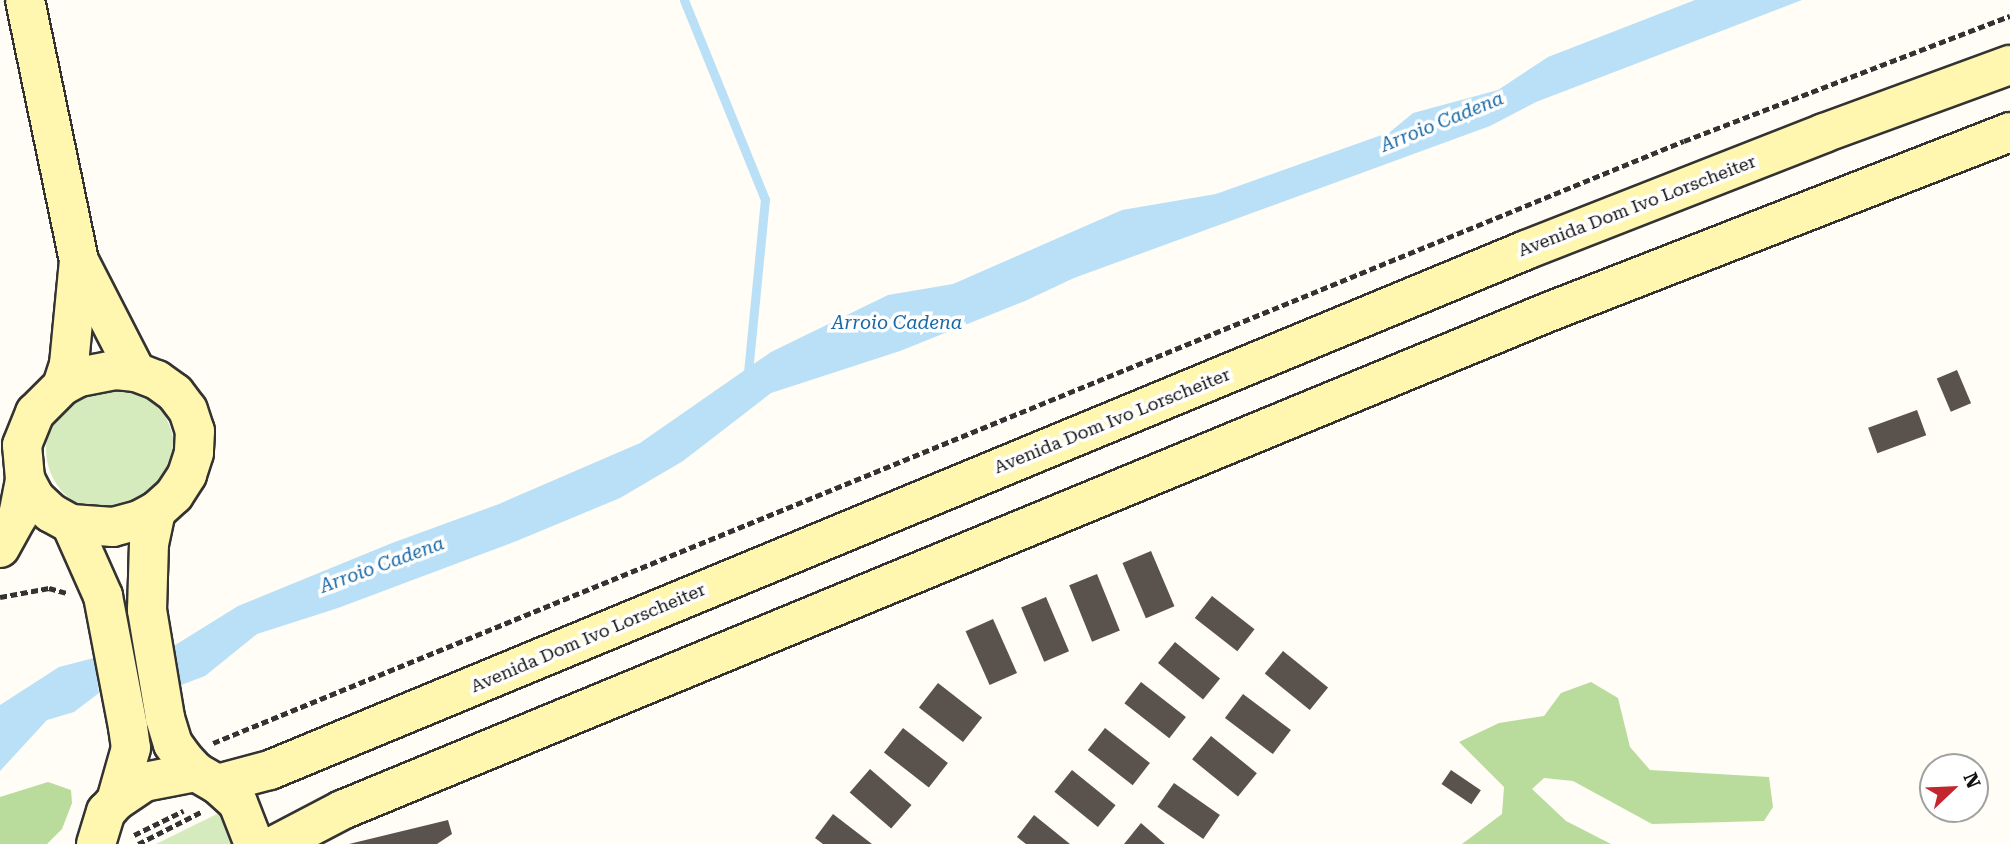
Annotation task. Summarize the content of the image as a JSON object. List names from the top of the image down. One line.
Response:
{"streets":{"main road":["Avenida Dom Ivo Lorscheiter"]},"water":["Arroio Cadena"],"north":"top right"}
